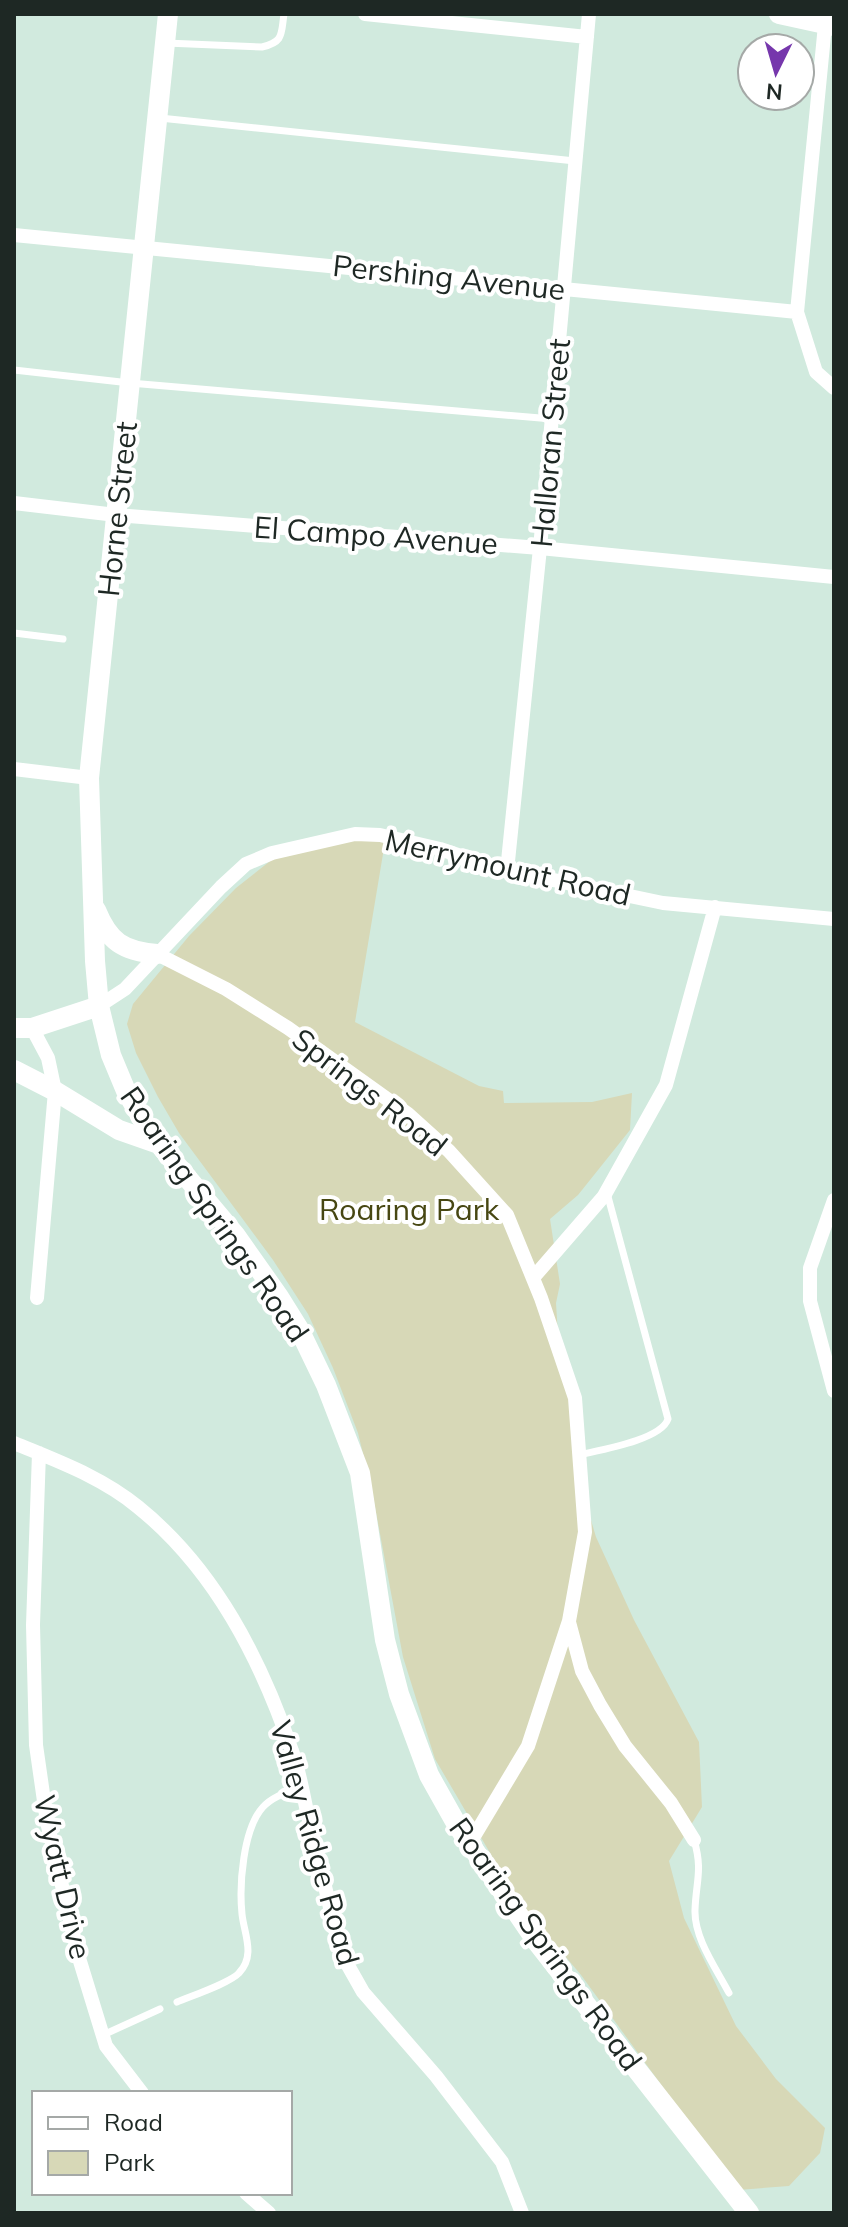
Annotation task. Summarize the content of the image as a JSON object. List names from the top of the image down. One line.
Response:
{"streets":{"street":["Pershing Avenue","Halloran Street","Horne Street","El Campo Avenue","Merrymount Road","Springs Road","Roaring Springs Road","Valley Ridge Road","Wyatt Drive"]},"crossings":[["Pershing Avenue","Halloran Street"],["Pershing Avenue","Horne Street"],["Halloran Street","El Campo Avenue"],["Halloran Street","Merrymount Road"],["Horne Street","El Campo Avenue"],["Horne Street","Merrymount Road"],["Horne Street","Roaring Springs Road"],["Merrymount Road","Springs Road"],["Merrymount Road","Roaring Springs Road"],["Springs Road","Roaring Springs Road"],["Valley Ridge Road","Wyatt Drive"]],"parks":["Roaring Park"],"legend":["Road","Park"],"north":"bottom"}
